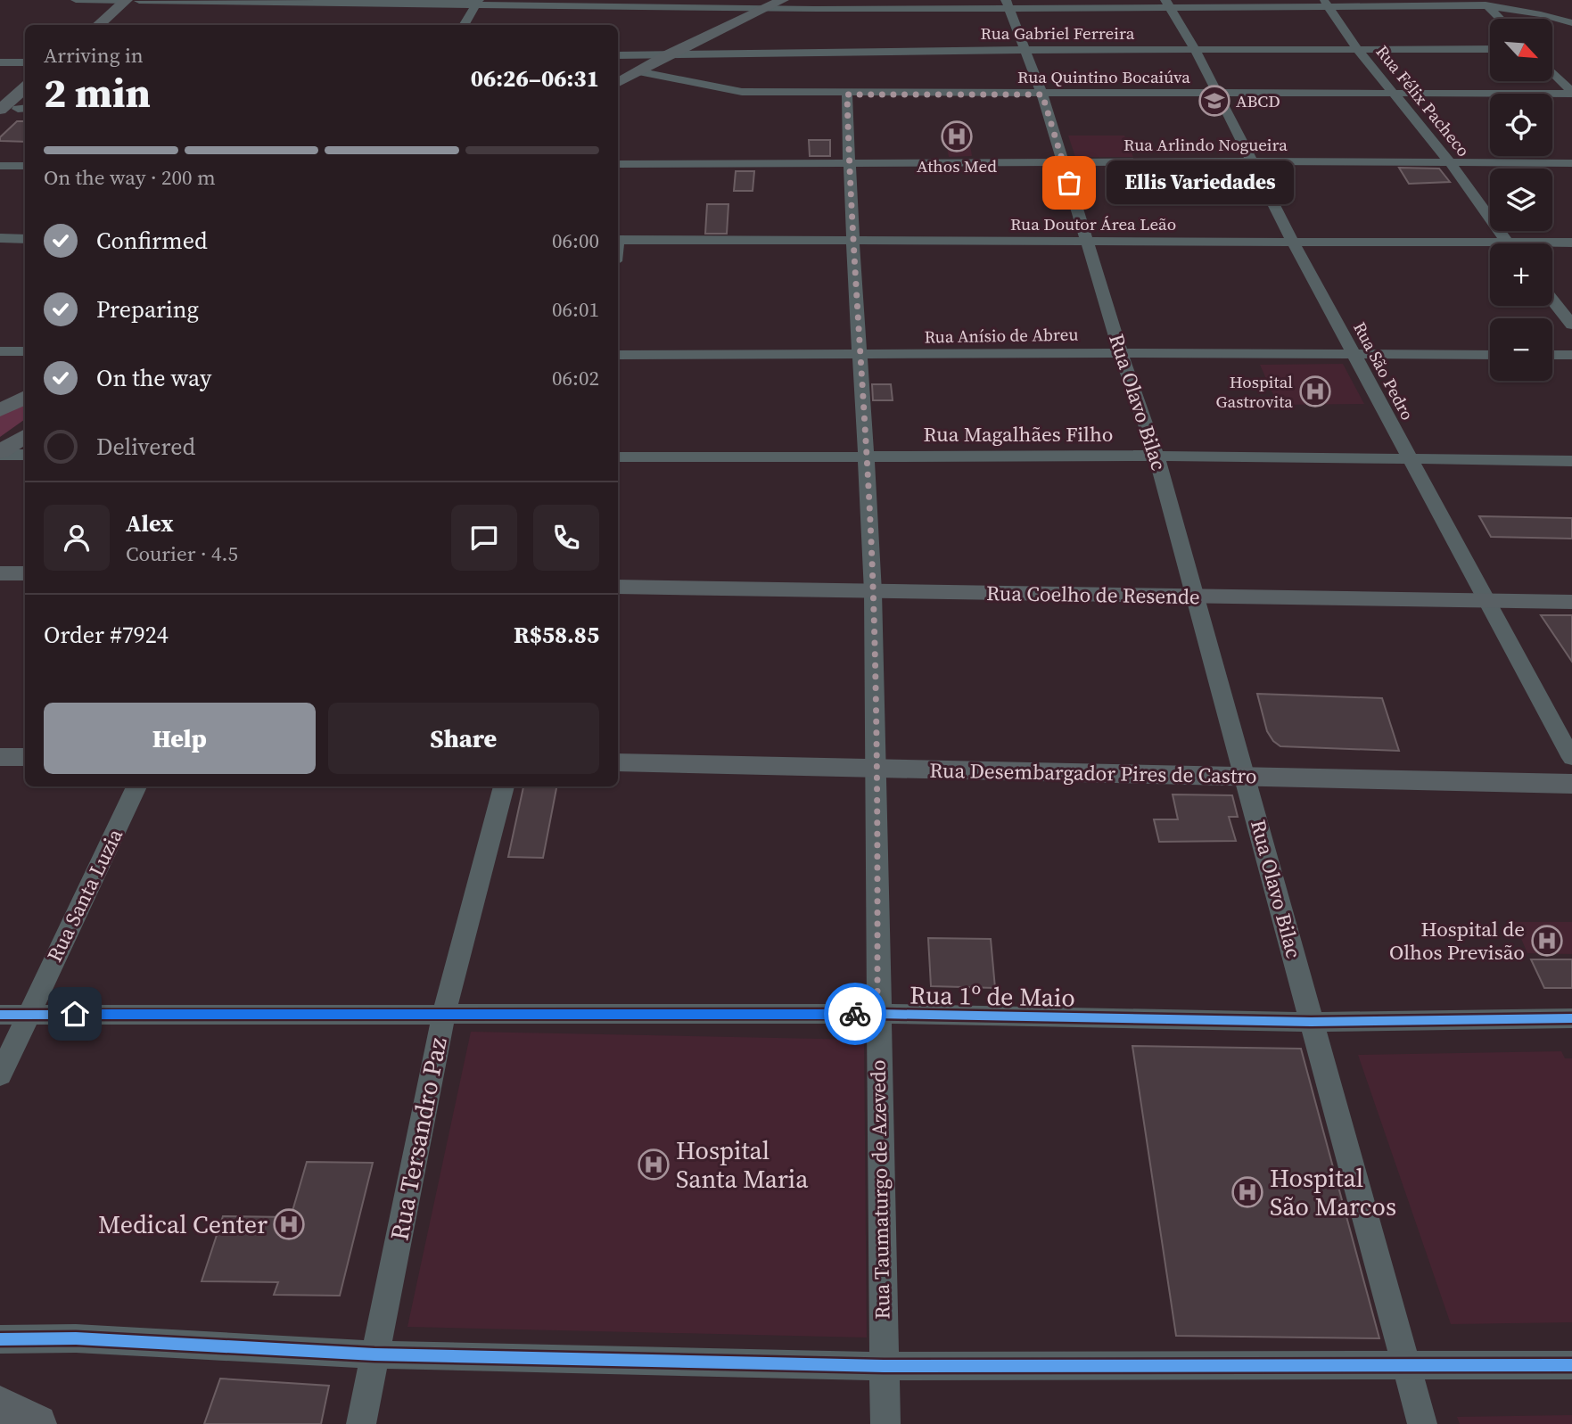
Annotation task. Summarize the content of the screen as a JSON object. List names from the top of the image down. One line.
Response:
{"streets":{"main road":["Rua Coelho de Resende","Rua Desembargador Pires de Castro"],"street":["Rua Gabriel Ferreira","Rua Quintino Bocaiúva","Rua Félix Pacheco","Rua Arlindo Nogueira","Rua Doutor Área Leão","Rua Anísio de Abreu","Rua São Pedro","Rua Olavo Bilac","Rua Magalhães Filho","Rua Santa Luzia","Rua 1º de Maio","Rua Tersandro Paz","Rua Taumaturgo de Azevedo"]},"crossings":[["Rua Gabriel Ferreira","Rua Félix Pacheco"],["Rua Gabriel Ferreira","Rua São Pedro"],["Rua Gabriel Ferreira","Rua Olavo Bilac"],["Rua Quintino Bocaiúva","Rua Félix Pacheco"],["Rua Quintino Bocaiúva","Rua São Pedro"],["Rua Quintino Bocaiúva","Rua Olavo Bilac"],["Rua Quintino Bocaiúva","Rua Taumaturgo de Azevedo"],["Rua Félix Pacheco","Rua Arlindo Nogueira"],["Rua Félix Pacheco","Rua Doutor Área Leão"],["Rua Arlindo Nogueira","Rua São Pedro"],["Rua Arlindo Nogueira","Rua Olavo Bilac"],["Rua Arlindo Nogueira","Rua Taumaturgo de Azevedo"],["Rua Doutor Área Leão","Rua São Pedro"],["Rua Doutor Área Leão","Rua Olavo Bilac"],["Rua Doutor Área Leão","Rua Taumaturgo de Azevedo"],["Rua Anísio de Abreu","Rua São Pedro"],["Rua Anísio de Abreu","Rua Olavo Bilac"],["Rua Anísio de Abreu","Rua Taumaturgo de Azevedo"],["Rua São Pedro","Rua Magalhães Filho"],["Rua São Pedro","Rua Coelho de Resende"],["Rua Olavo Bilac","Rua Magalhães Filho"],["Rua Olavo Bilac","Rua Coelho de Resende"],["Rua Olavo Bilac","Rua Desembargador Pires de Castro"],["Rua Olavo Bilac","Rua 1º de Maio"],["Rua Magalhães Filho","Rua Taumaturgo de Azevedo"],["Rua Coelho de Resende","Rua Taumaturgo de Azevedo"],["Rua Desembargador Pires de Castro","Rua Taumaturgo de Azevedo"],["Rua Santa Luzia","Rua 1º de Maio"],["Rua 1º de Maio","Rua Tersandro Paz"],["Rua 1º de Maio","Rua Taumaturgo de Azevedo"]],"places":{"school or university":["ABCD"],"hospital":["Athos Med","Hospital Gastrovita","Hospital de Olhos Previsão","Hospital Santa Maria","Hospital São Marcos","Medical Center"],"other":["Ellis Variedades"]},"north":"bottom right","page":{"map_buttons":["+","−"],"heading":["2 min","Arriving in","06:26–06:31"],"panel":["Alex","Courier · 4.5","Order #7924","R$58.85"],"bar":"On the way · 200 m","bubble":"Ellis Variedades","list":[["Confirmed","06:00"],["Preparing","06:01"],["On the way","06:02"],"Delivered"],"buttons":["Help","Share"]}}
